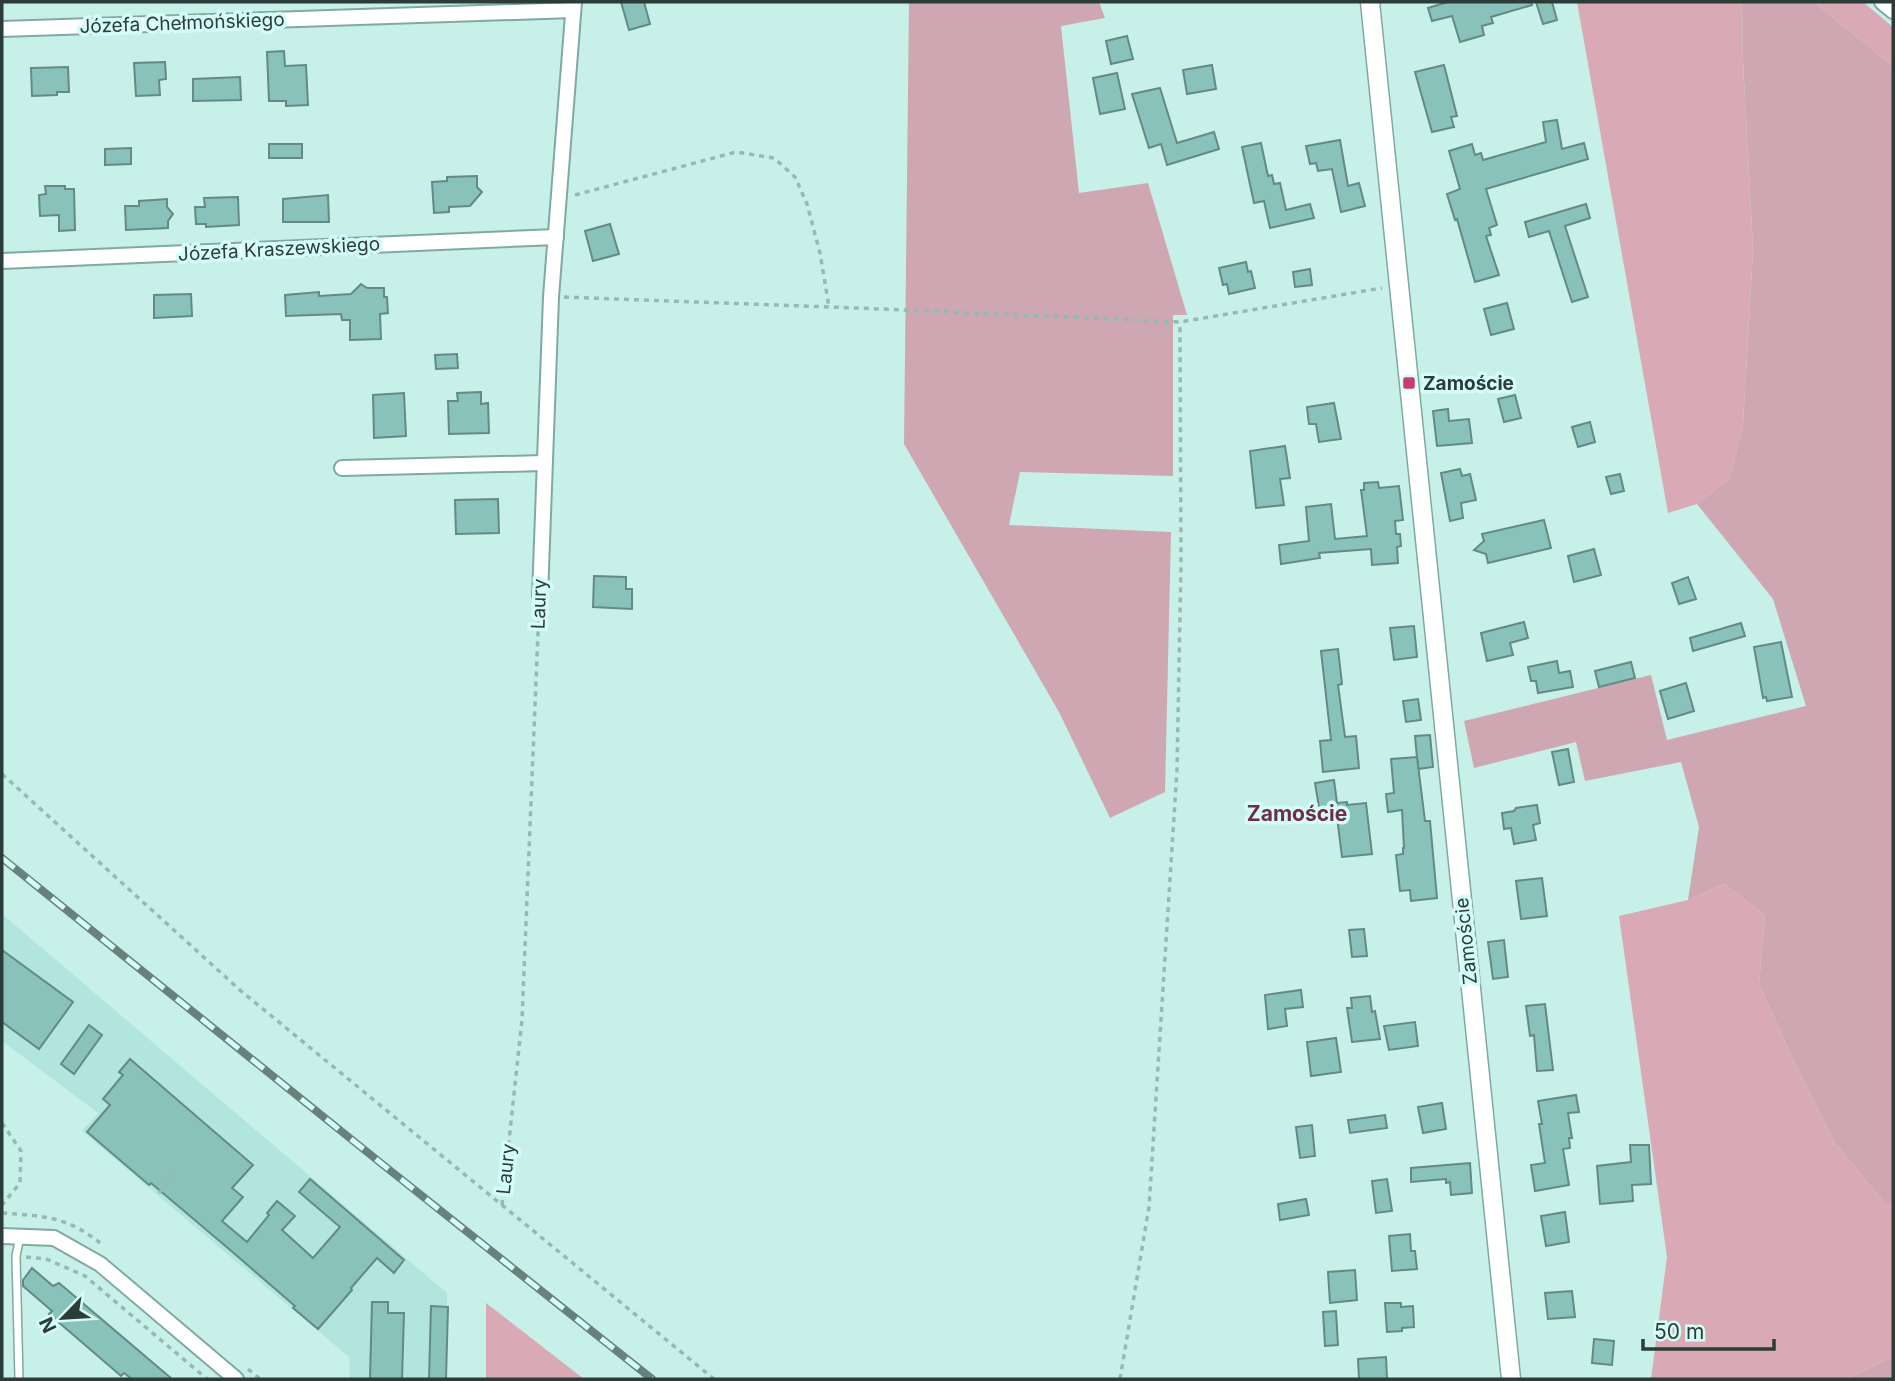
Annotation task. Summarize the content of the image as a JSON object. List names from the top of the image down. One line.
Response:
{"streets":{"street":["Józefa Chełmońskiego","Józefa Kraszewskiego","Laury","Zamoście"]},"crossings":[["Józefa Chełmońskiego","Laury"],["Józefa Kraszewskiego","Laury"]],"districts":["Zamoście"],"places":{"transit":["Zamoście"]},"scale_bar":"50 m","north":"bottom left"}
